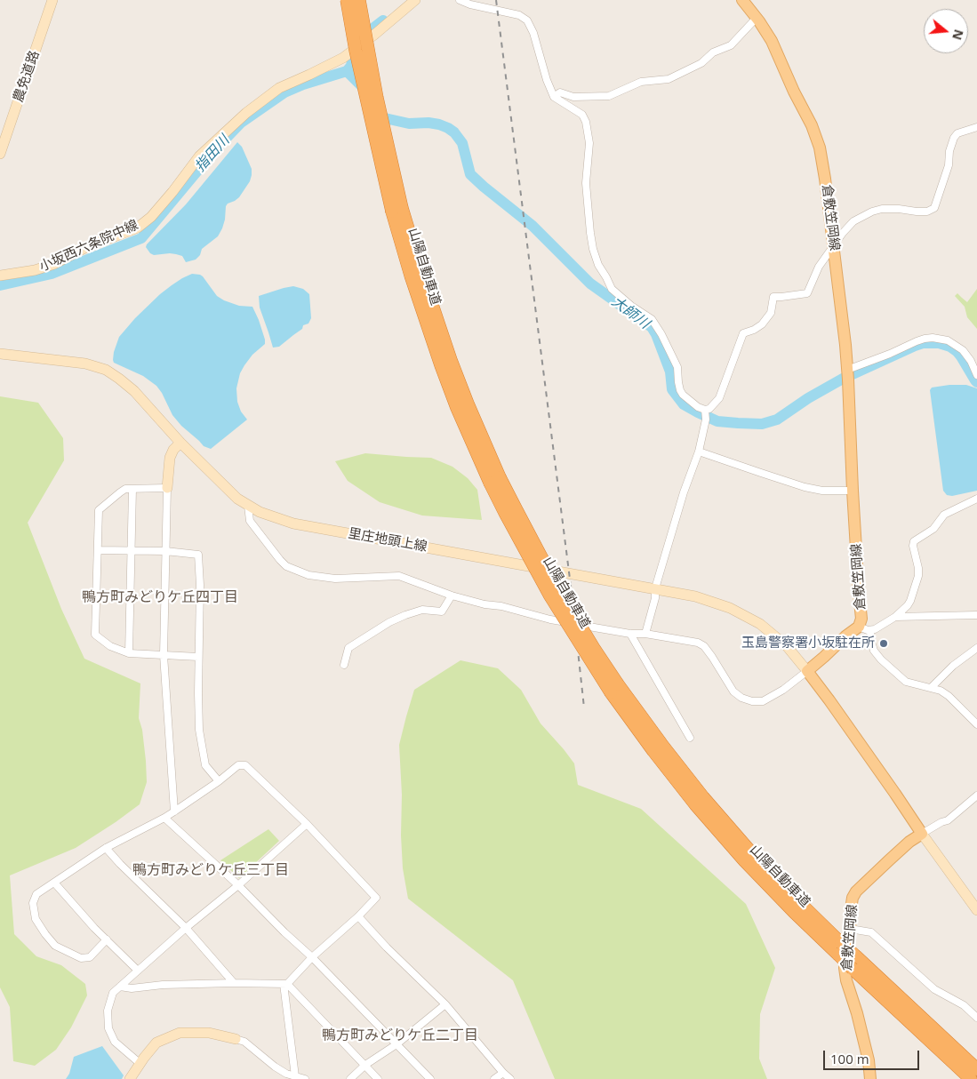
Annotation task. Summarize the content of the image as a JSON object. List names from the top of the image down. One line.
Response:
{"streets":{"highway":["山陽自動車道"],"main road":["農免道路","倉敷笠岡線","小坂西六条院中線","里庄地頭上線"]},"crossings":[["倉敷笠岡線","里庄地頭上線"]],"districts":["鴨方町みどりケ丘四丁目","鴨方町みどりケ丘三丁目","鴨方町みどりケ丘二丁目"],"water":["指田川","大師川"],"places":["玉島警察署小坂駐在所"],"scale_bar":"100 m","north":"right"}
